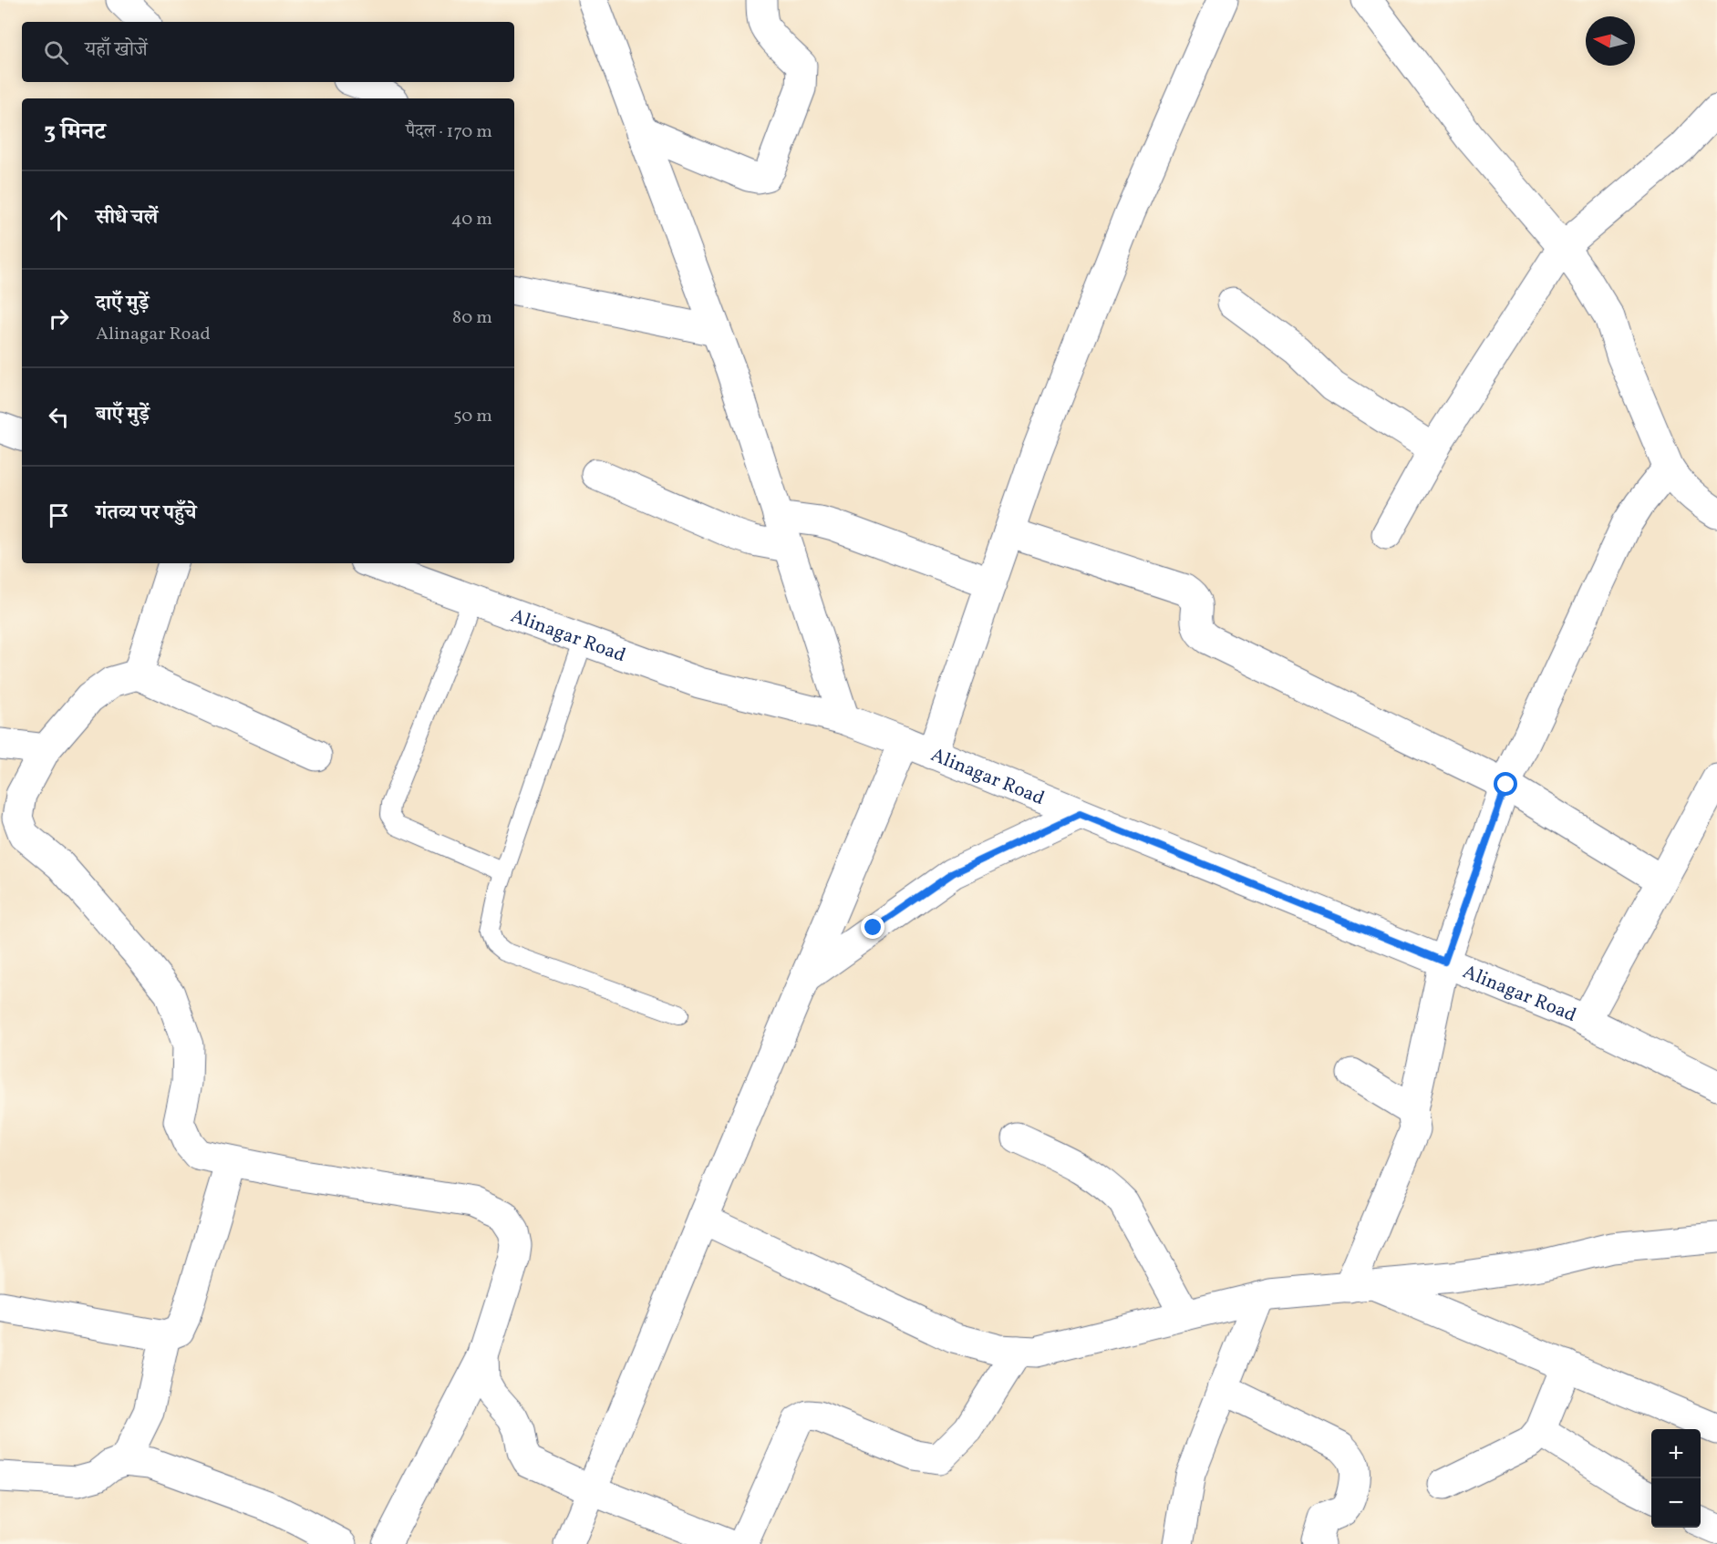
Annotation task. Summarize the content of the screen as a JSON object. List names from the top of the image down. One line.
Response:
{"streets":{"street":["Alinagar Road"]},"north":"left","page":{"search":"यहाँ खोजें","heading":["3 मिनट","पैदल · 170 m"],"list":[["सीधे चलें","40 m"],["दाएँ मुड़ें","Alinagar Road","80 m"],["बाएँ मुड़ें","50 m"],"गंतव्य पर पहुँचे"],"map_buttons":["+","−"]}}
